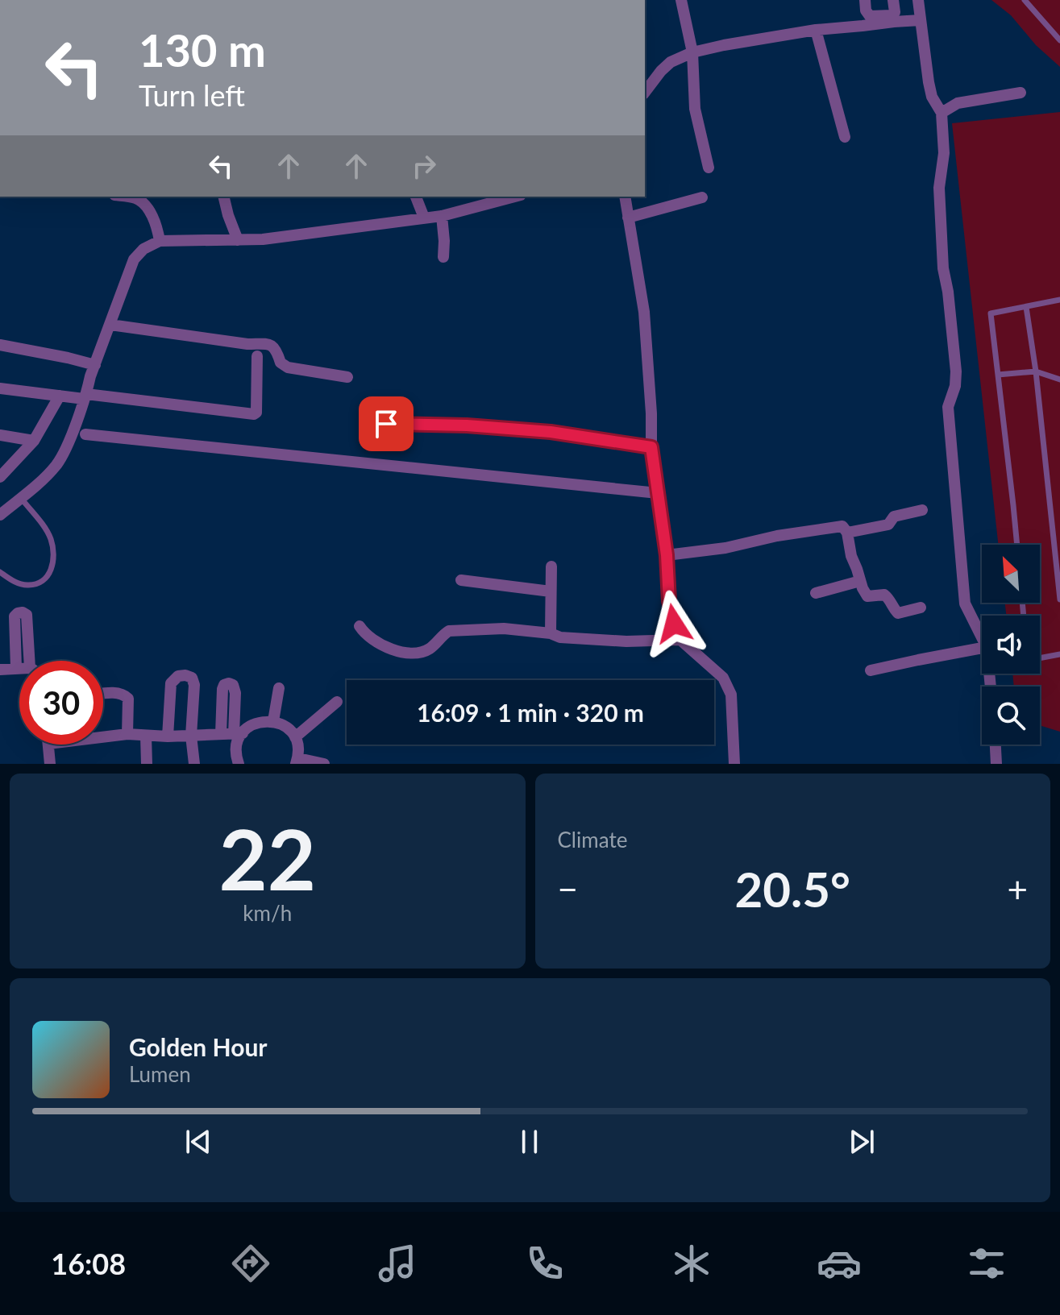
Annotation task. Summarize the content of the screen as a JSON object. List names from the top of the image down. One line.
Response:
{"north":"top left","page":{"turn":["130 m","Turn left"],"limit":"30","trip":"16:09 · 1 min · 320 m","tile":[["22","km/h"],"Climate"],"heat":["−","20.5°","+"],"song":["Golden Hour","Lumen"],"tabs":"16:08"}}
